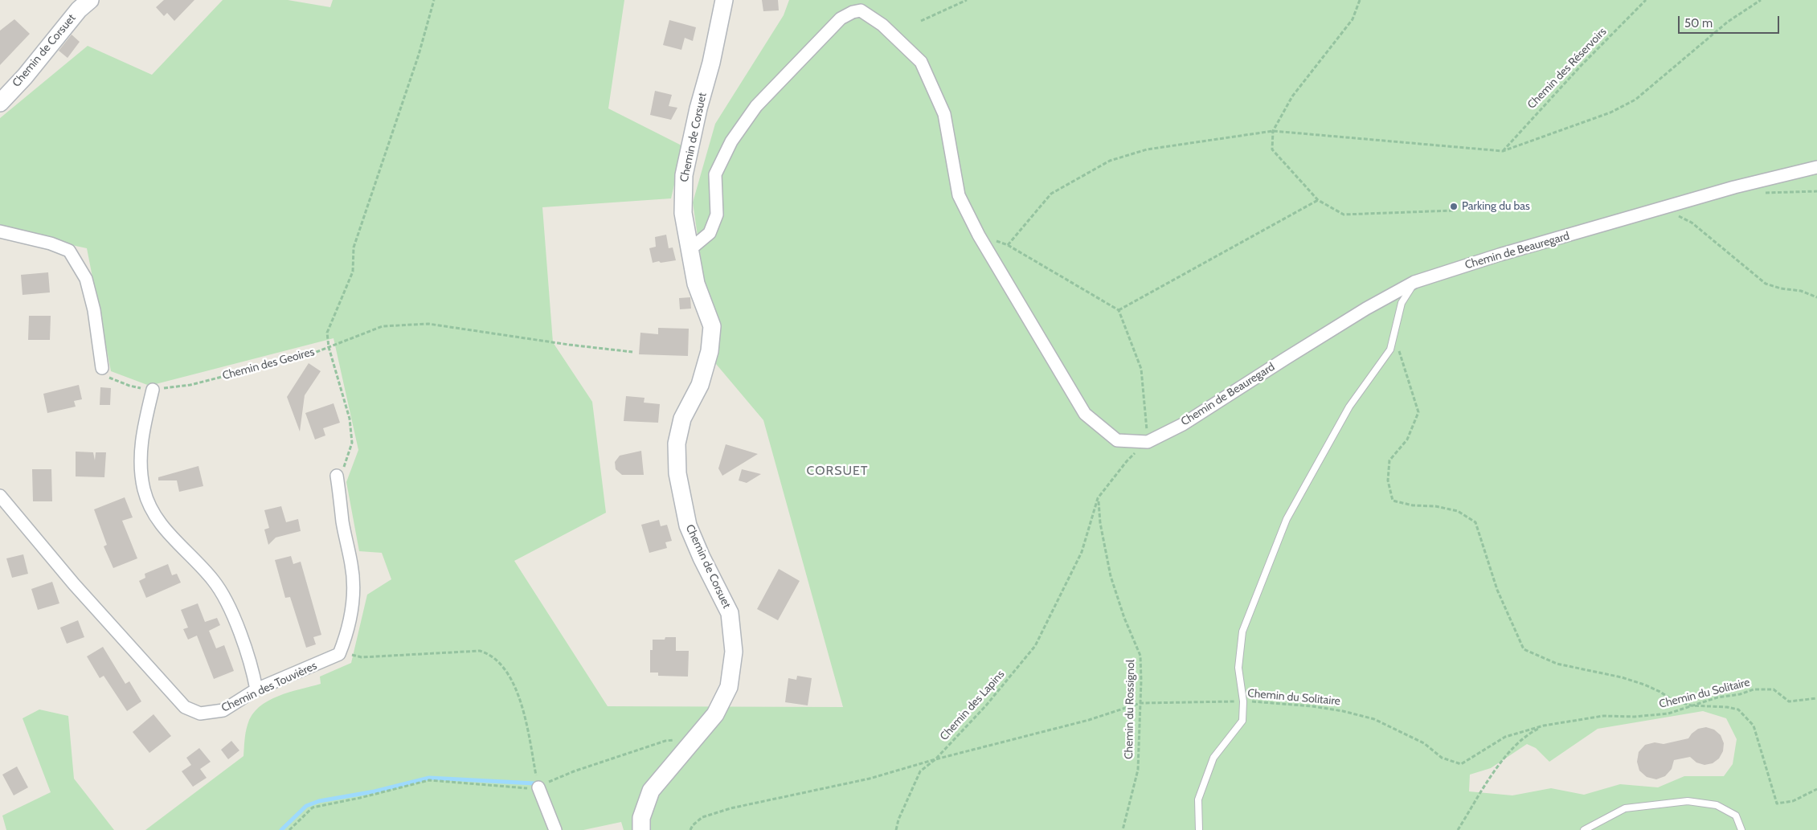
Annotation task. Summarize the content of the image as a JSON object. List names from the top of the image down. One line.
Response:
{"streets":{"street":["Chemin de Corsuet","Chemin de Beauregard","Chemin des Touvières"],"path":["Chemin des Réservoirs","Chemin des Geoires","Chemin du Solitaire","Chemin des Lapins","Chemin du Rossignol"]},"crossings":[["Chemin de Corsuet","Chemin de Beauregard"],["Chemin de Beauregard","Chemin des Lapins"],["Chemin du Solitaire","Chemin des Lapins"],["Chemin du Solitaire","Chemin du Rossignol"],["Chemin des Lapins","Chemin du Rossignol"]],"districts":["CORSUET"],"places":["Parking du bas"],"scale_bar":"50 m"}
